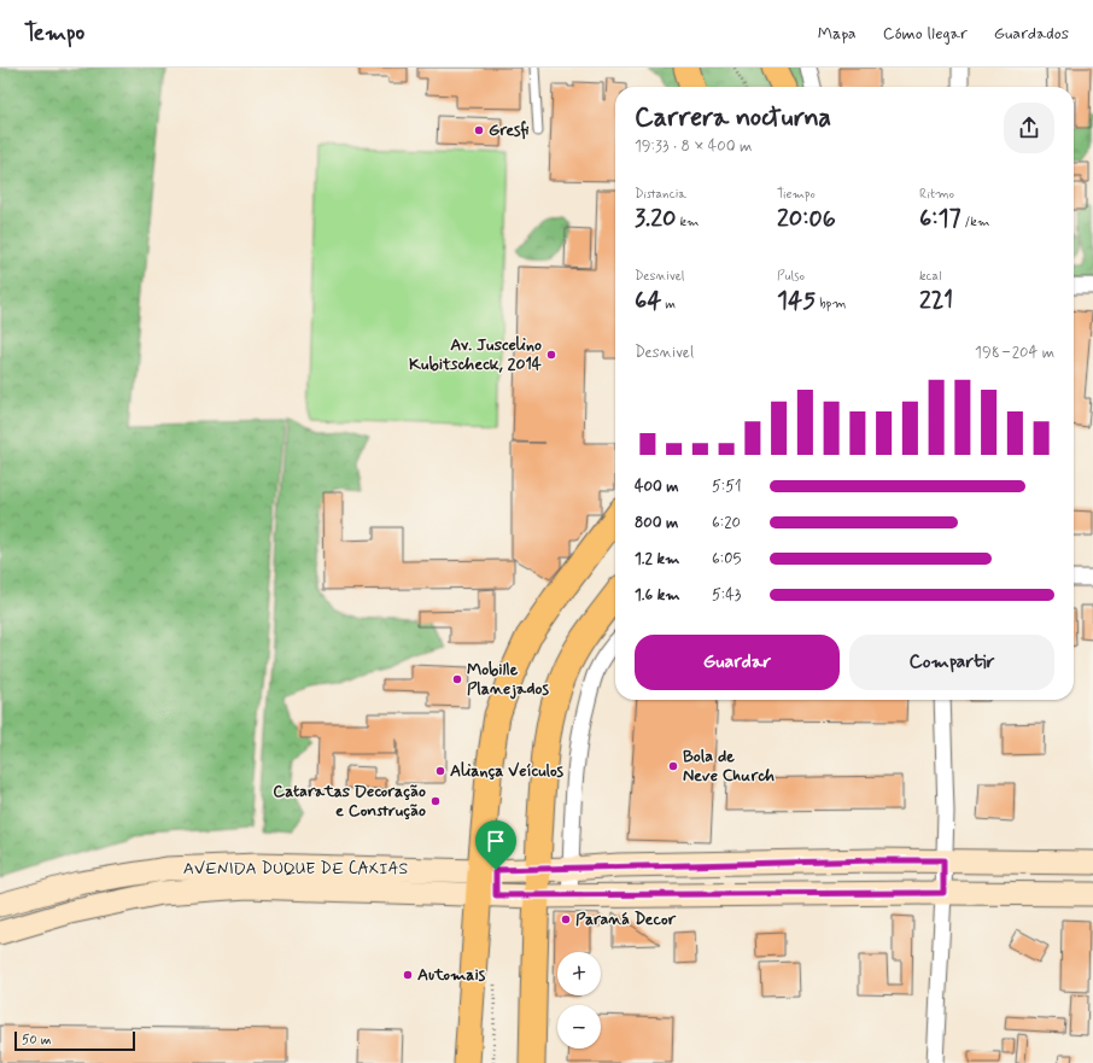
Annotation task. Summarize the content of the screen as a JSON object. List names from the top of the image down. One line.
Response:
{"streets":{"main road":["AVENIDA DUQUE DE CAXIAS"]},"places":["Gresfi","Av. Juscelino Kubitscheck, 2014","Mobille Planejados","Bola de Neve Church","Aliança Veículos","Cataratas Decoração e Construção","Paraná Decor","Automais"],"scale_bar":"50 m","page":{"header":"Tempo","nav":["Mapa","Cómo llegar","Guardados"],"heading":["Carrera nocturna","19:33 · 8 × 400 m"],"stats":[["Distancia","3.20 km"],["Tiempo","20:06"],["Ritmo","6:17 /km"],["Desnivel","64 m"],["Pulso","145 bpm"],["kcal","221"]],"chart":["Desnivel","198–204 m"],"list":[{"name":"400 m","note":"5:51"},{"name":"800 m","note":"6:20"},{"name":"1.2 km","note":"6:05"},{"name":"1.6 km","note":"5:43"}],"buttons":["Guardar","Compartir"],"map_buttons":["+","−"],"scale":"50 m"}}
